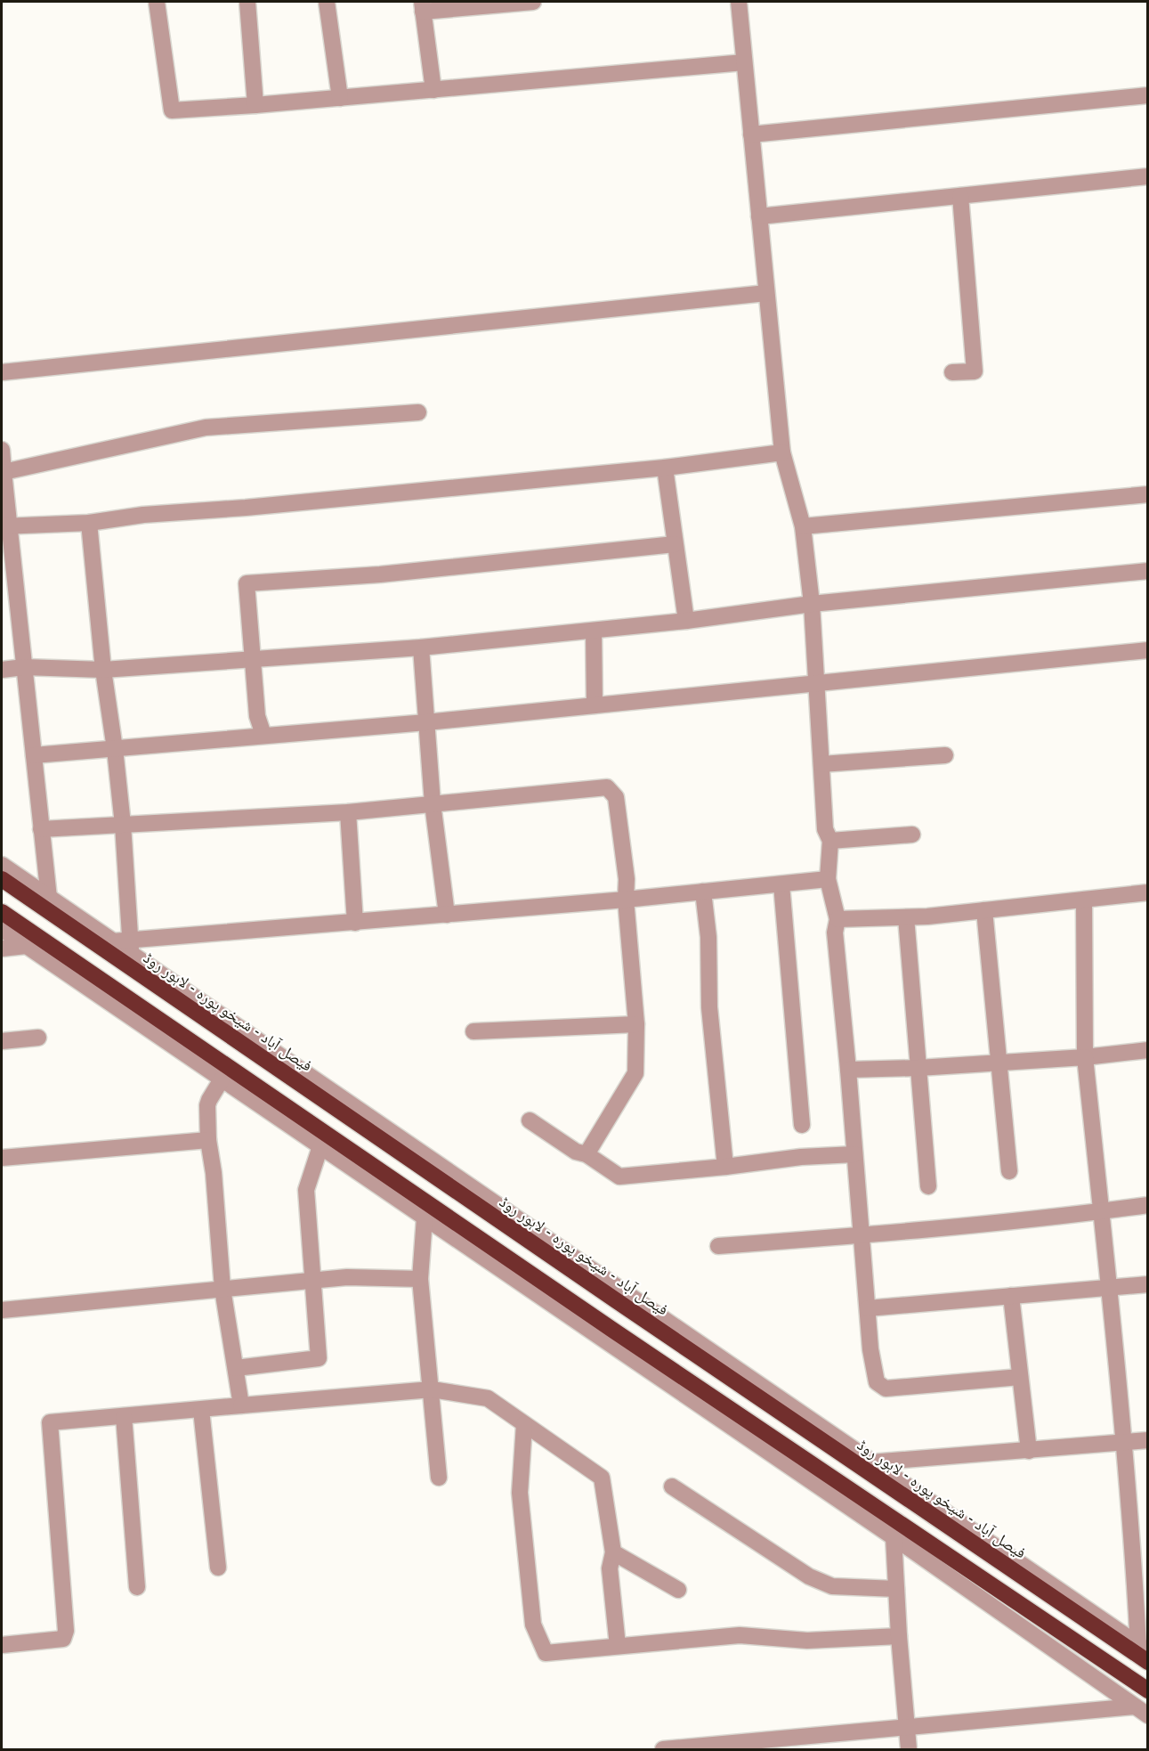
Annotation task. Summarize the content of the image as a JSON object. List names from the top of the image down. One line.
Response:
{"streets":{"highway":["فیصل آباد - شیخو پورہ - لاہور روڈ"]}}
